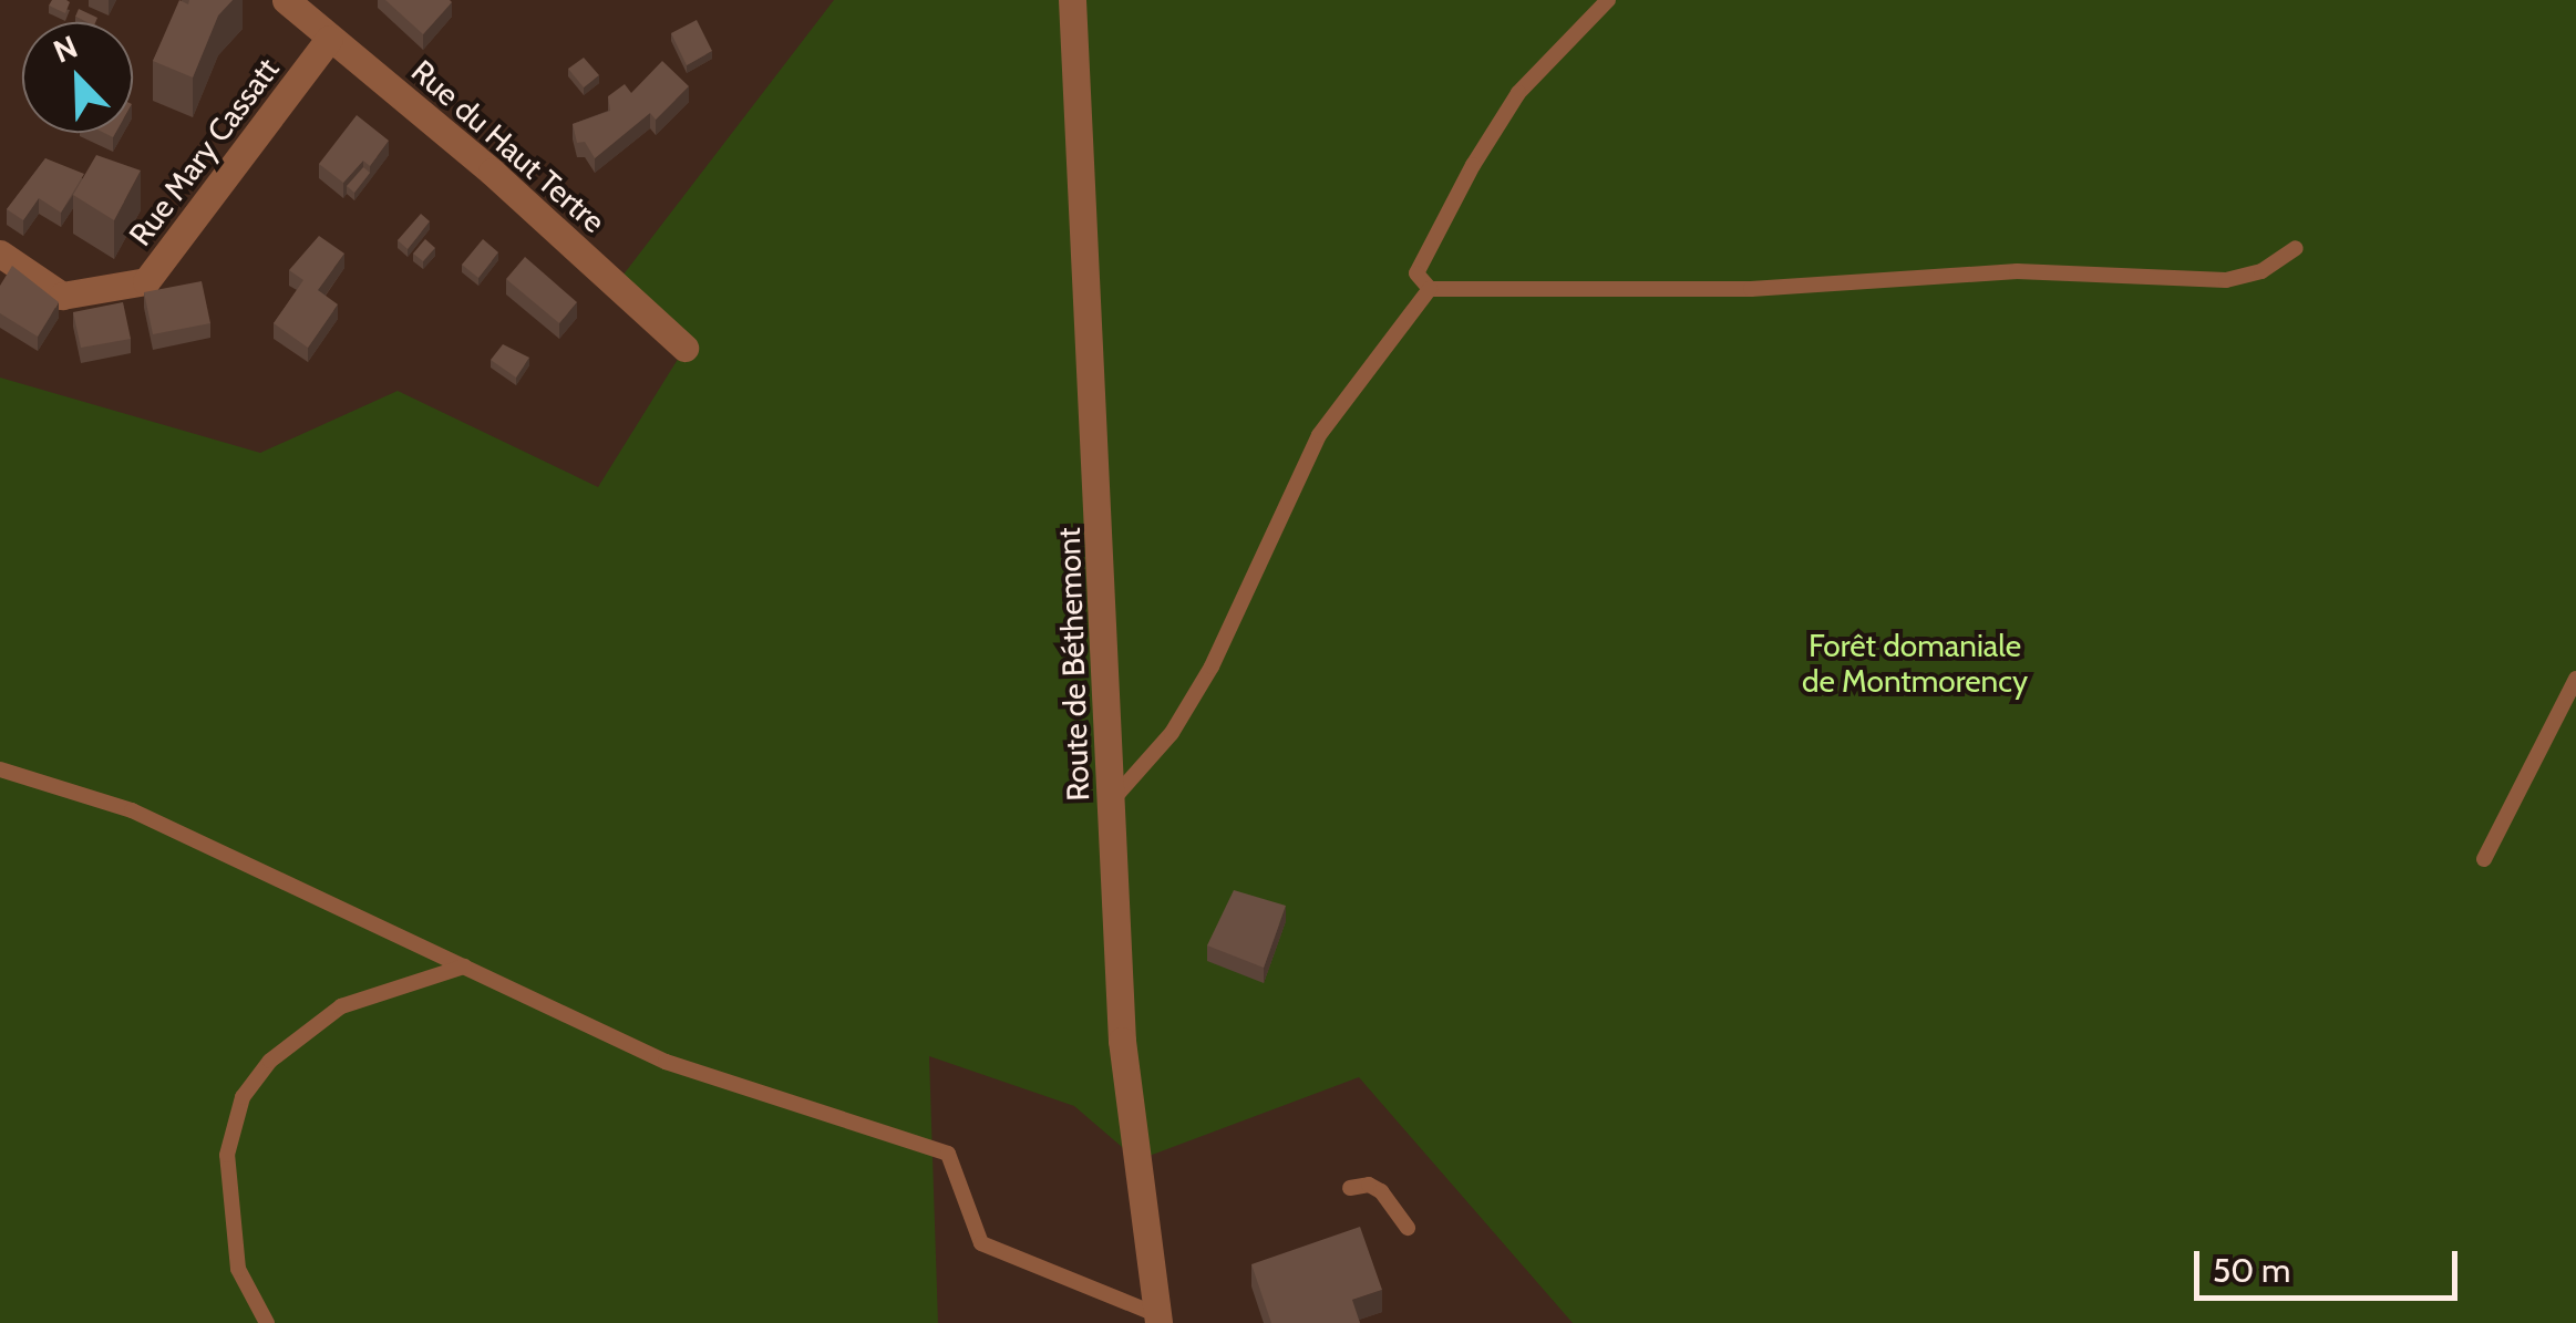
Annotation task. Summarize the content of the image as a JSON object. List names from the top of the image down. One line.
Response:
{"streets":{"street":["Rue du Haut Tertre","Rue Mary Cassatt","Route de Béthemont"]},"crossings":[["Rue du Haut Tertre","Rue Mary Cassatt"]],"parks":["Forêt domaniale de Montmorency"],"scale_bar":"50 m","north":"top left"}
